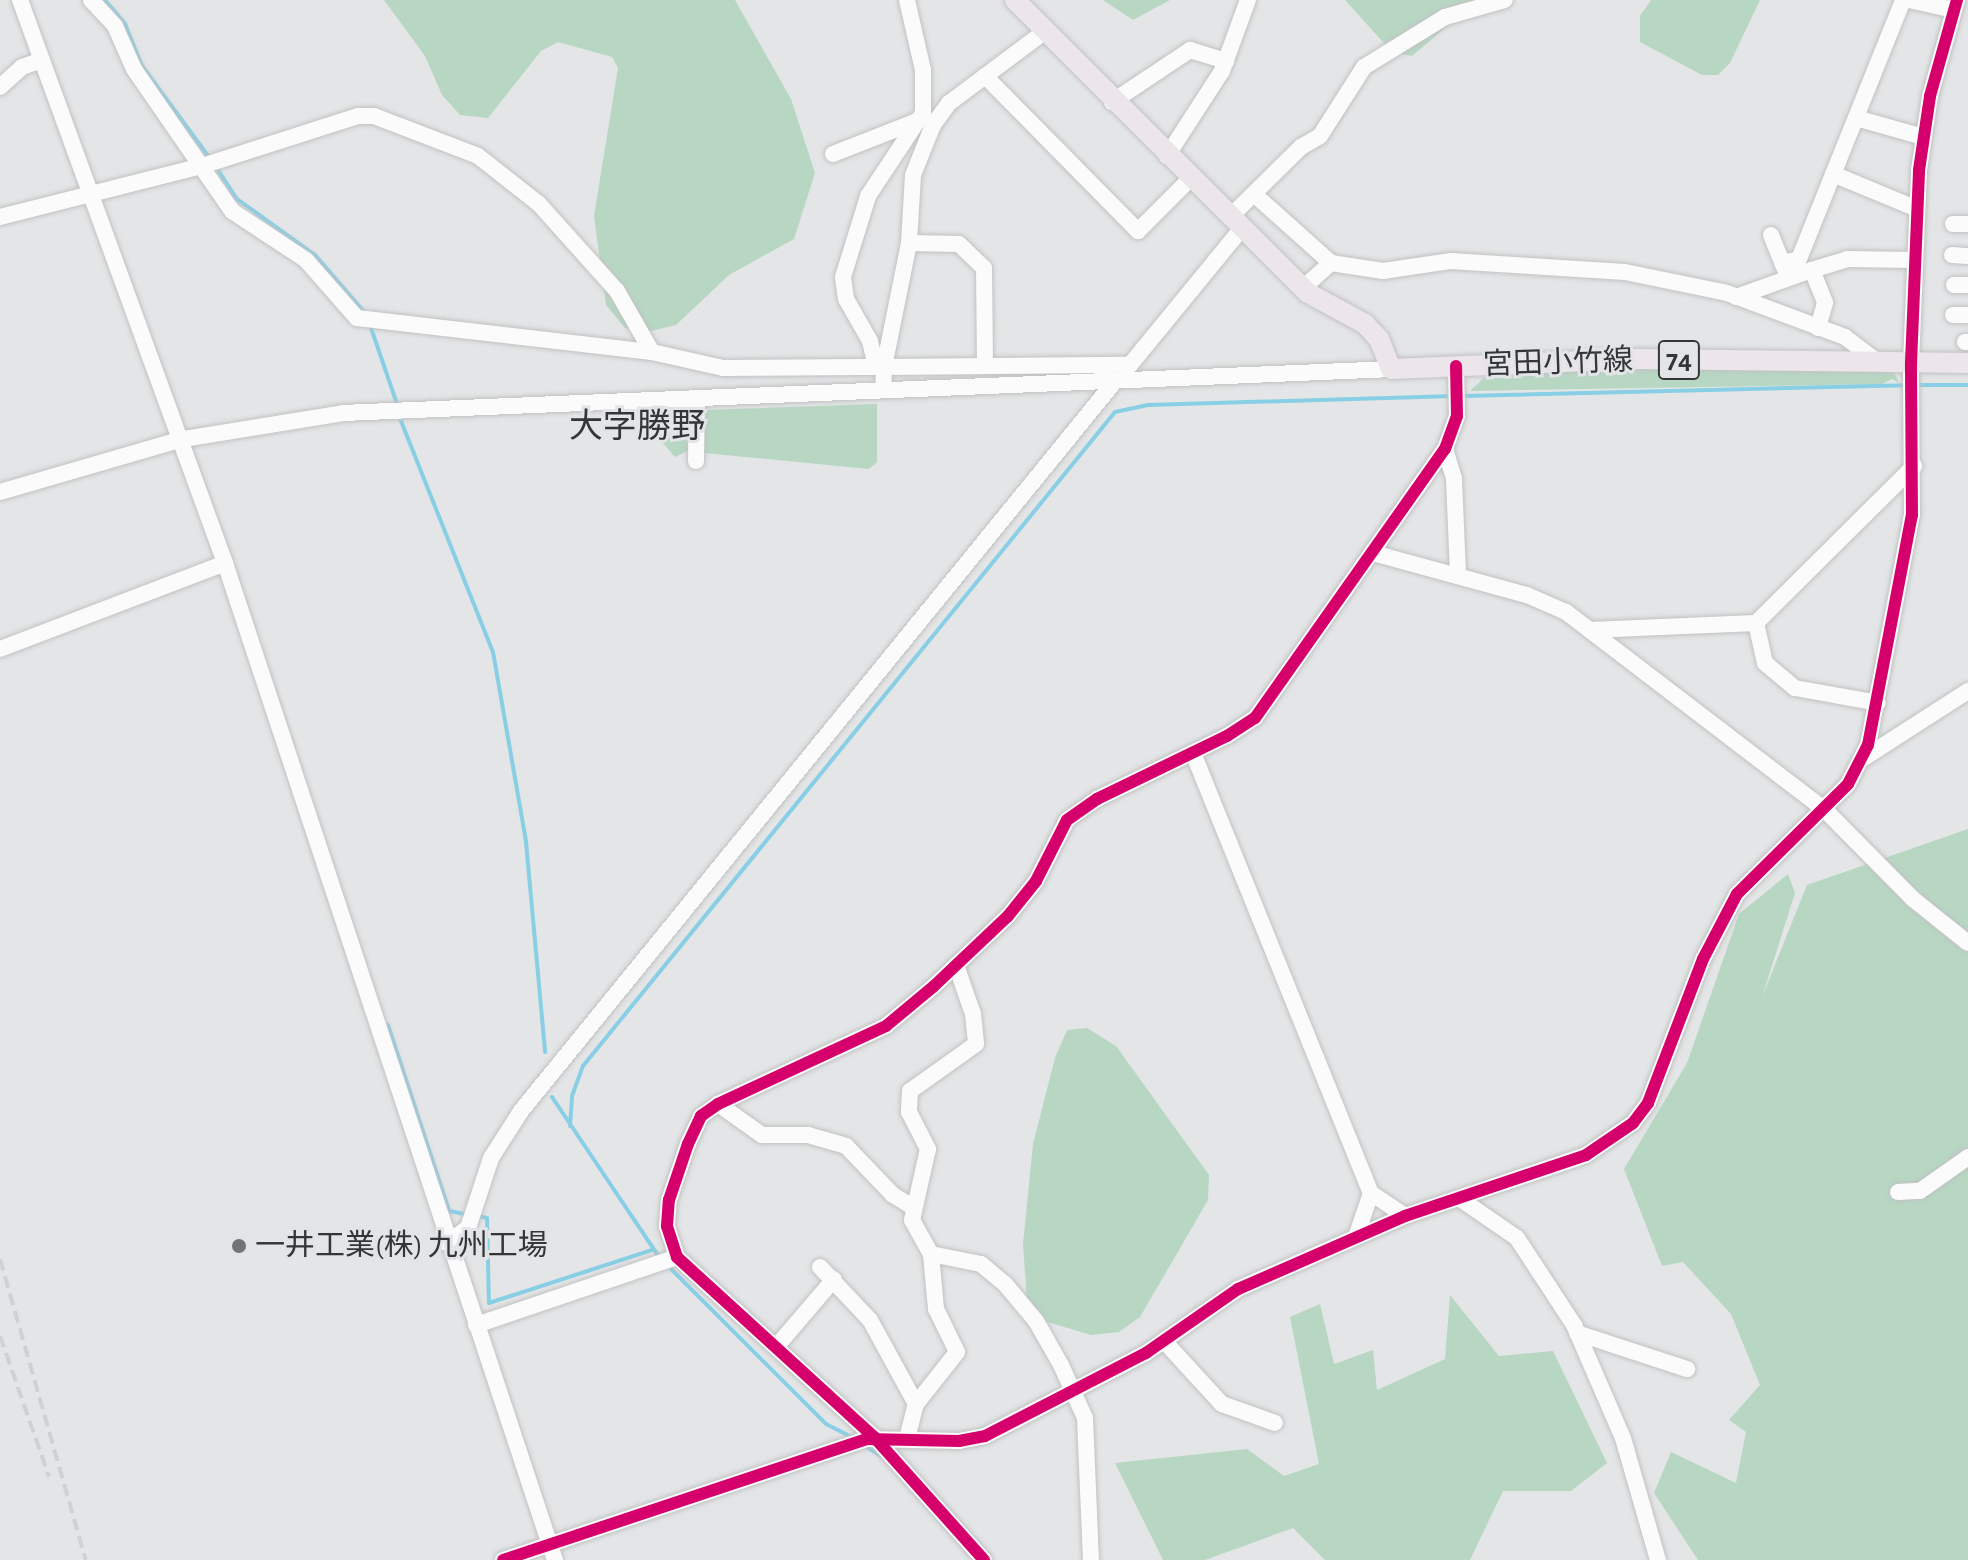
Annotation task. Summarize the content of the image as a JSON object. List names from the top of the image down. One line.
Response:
{"streets":{"main road":["74","宮田小竹線"]},"districts":["大字勝野"],"places":["一井工業(株) 九州工場"]}
